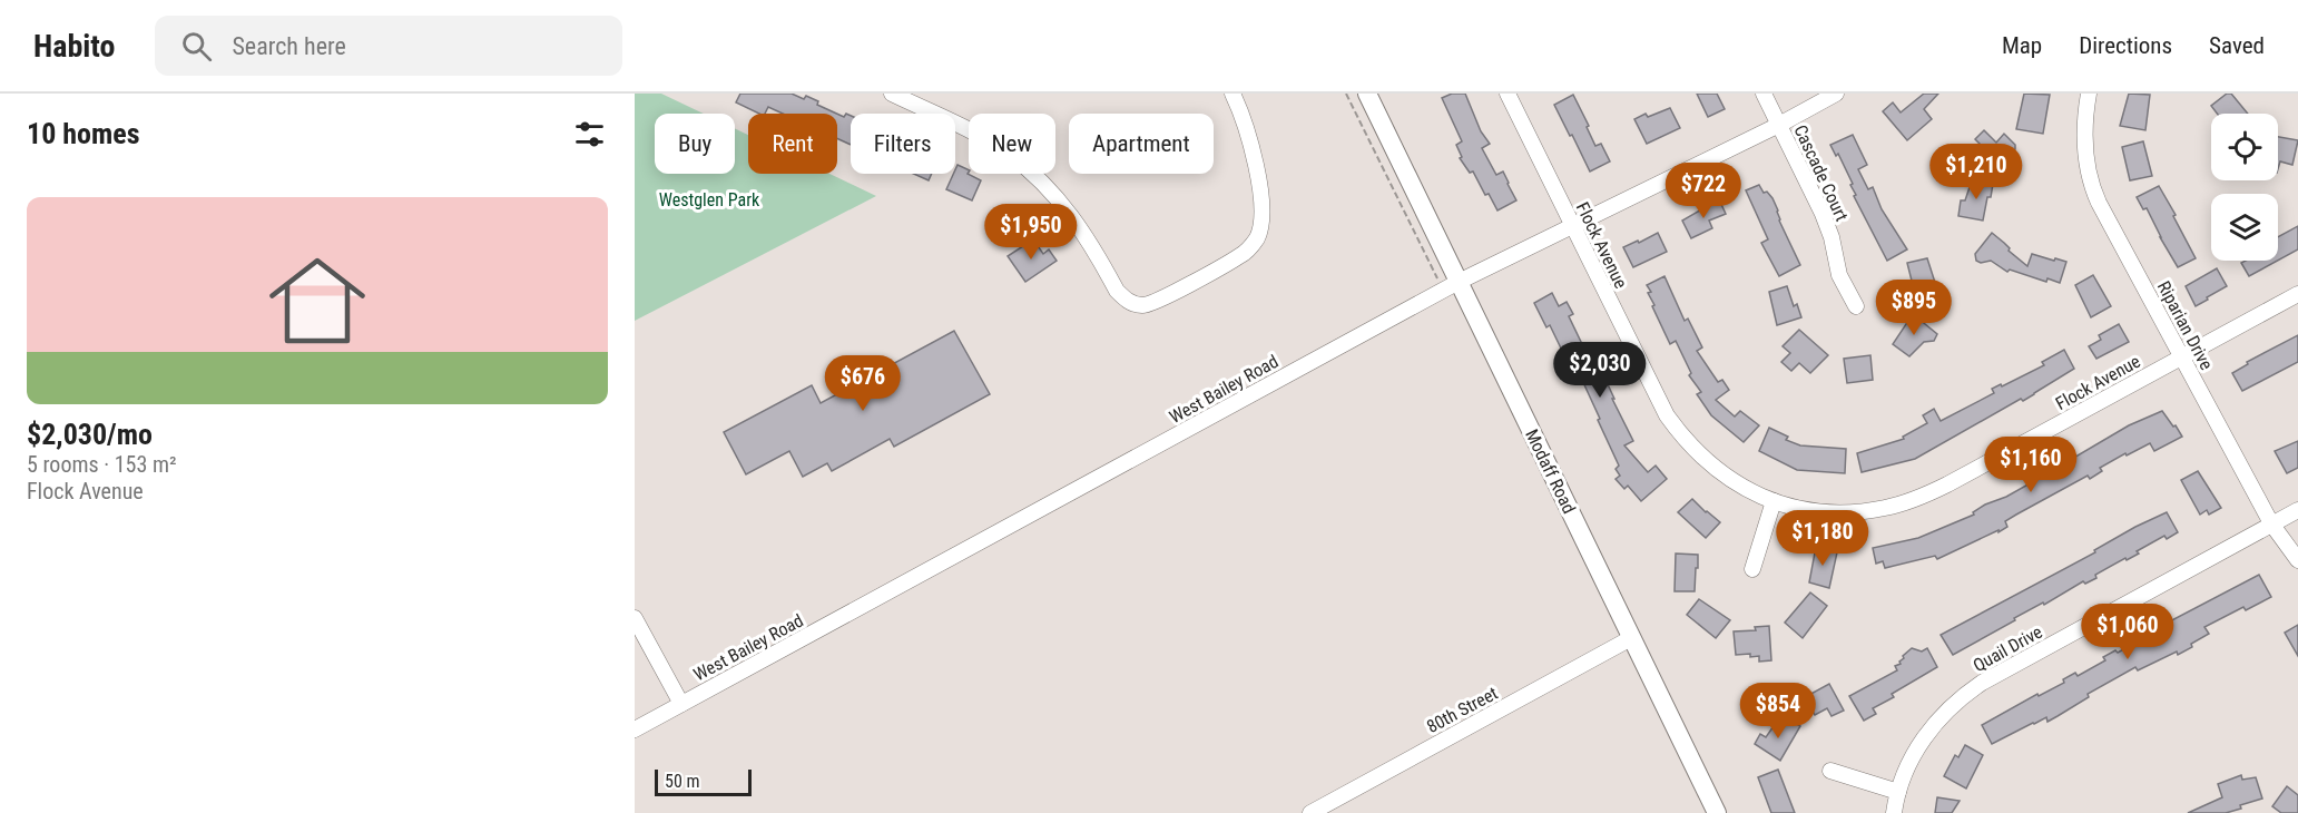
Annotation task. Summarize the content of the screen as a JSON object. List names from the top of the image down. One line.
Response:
{"streets":{"street":["Cascade Court","Flock Avenue","Riparian Drive","West Bailey Road","Modaff Road","Quail Drive","80th Street"]},"crossings":[["Cascade Court","West Bailey Road"],["Flock Avenue","Riparian Drive"],["Flock Avenue","West Bailey Road"],["Riparian Drive","Quail Drive"],["West Bailey Road","Modaff Road"],["Modaff Road","80th Street"]],"parks":["Westglen Park"],"scale_bar":"50 m","page":{"header":"Habito","search":"Search here","nav":["Map","Directions","Saved"],"heading":"10 homes","chip":["Buy","Rent","Filters","New","Apartment"],"price":["$1,210","$722","$1,950","$895","$2,030","$676","$1,160","$1,180","$1,060","$854"],"list":[{"name":"$2,030/mo","note":"5 rooms · 153 m² · Flock Avenue"}],"scale":"50 m"}}
